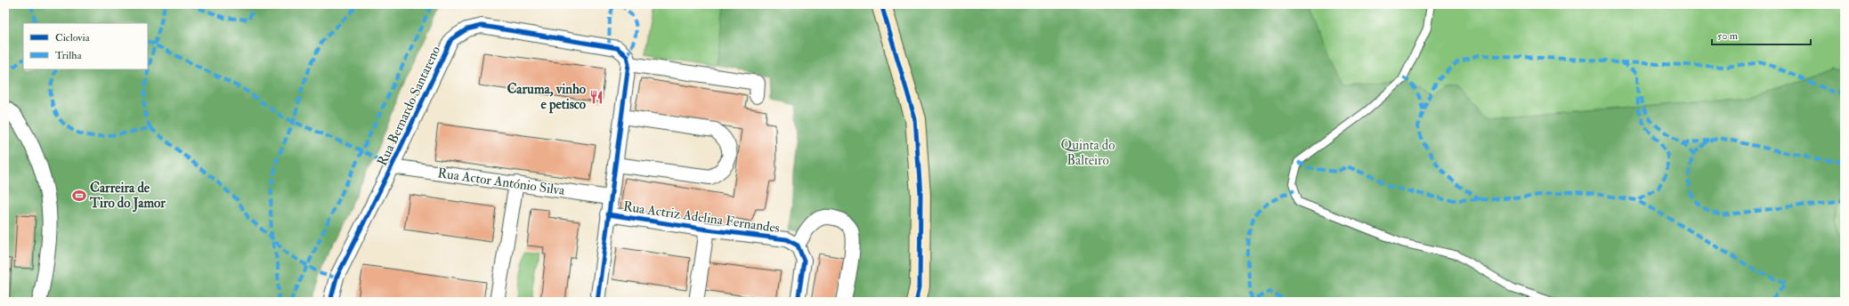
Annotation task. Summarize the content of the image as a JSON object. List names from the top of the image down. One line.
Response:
{"streets":{"street":["Rua Bernardo Santareno","Rua Actor António Silva","Rua Actriz Adelina Fernandes"]},"crossings":[["Rua Bernardo Santareno","Rua Actor António Silva"]],"parks":["Quinta do Balteiro"],"places":{"restaurant":["Caruma, vinho e petisco"],"sports":["Carreira de Tiro do Jamor"]},"legend":["Ciclovia","Trilha"],"scale_bar":"50 m"}
